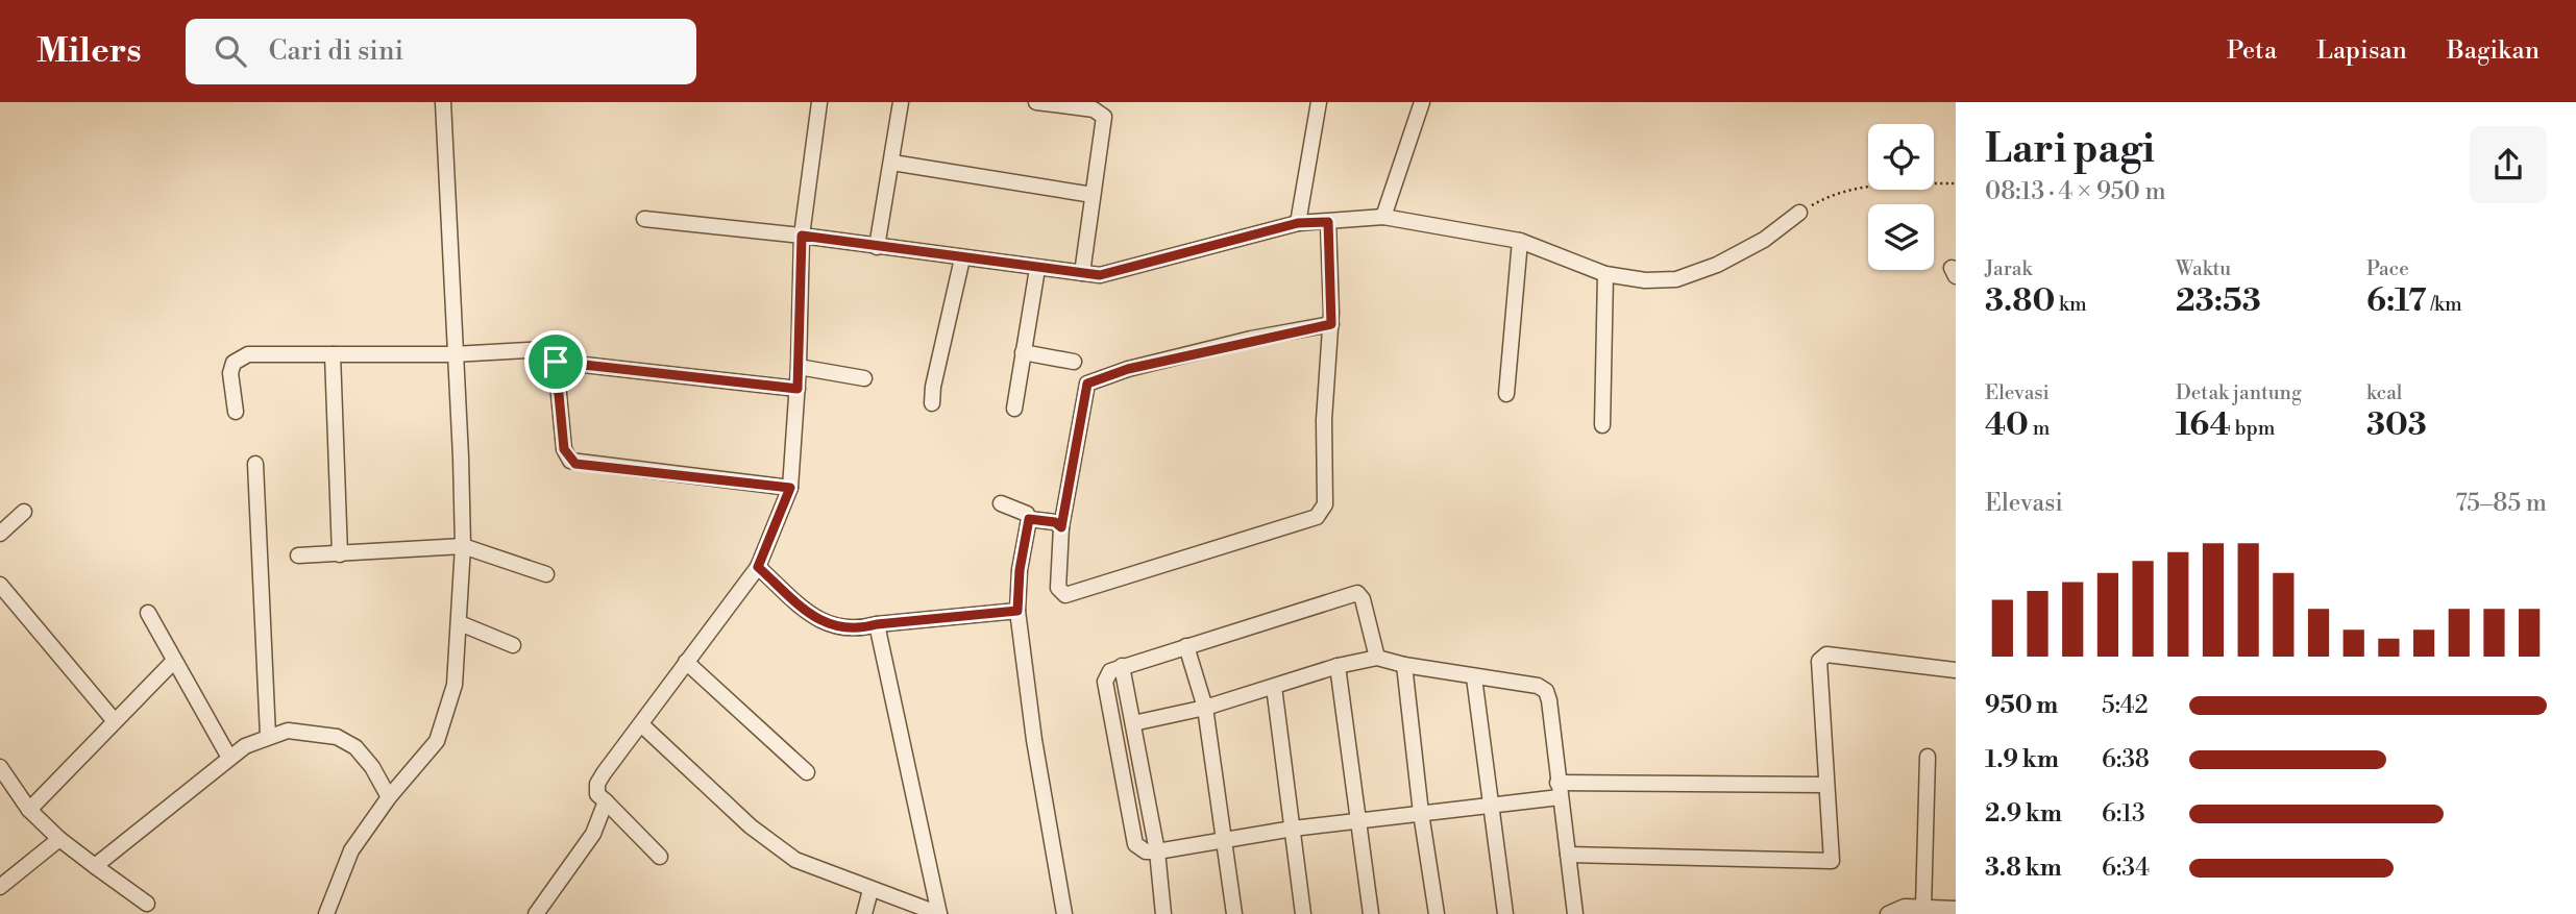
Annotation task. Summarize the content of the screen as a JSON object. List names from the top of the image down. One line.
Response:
{"page":{"header":"Milers","search":"Cari di sini","nav":["Peta","Lapisan","Bagikan"],"heading":["Lari pagi","08:13 · 4 × 950 m"],"stats":[["Jarak","3.80 km"],["Waktu","23:53"],["Pace","6:17 /km"],["Elevasi","40 m"],["Detak jantung","164 bpm"],["kcal","303"]],"chart":["Elevasi","75–85 m"],"list":[{"name":"950 m","note":"5:42"},{"name":"1.9 km","note":"6:38"},{"name":"2.9 km","note":"6:13"},{"name":"3.8 km","note":"6:34"}]}}
